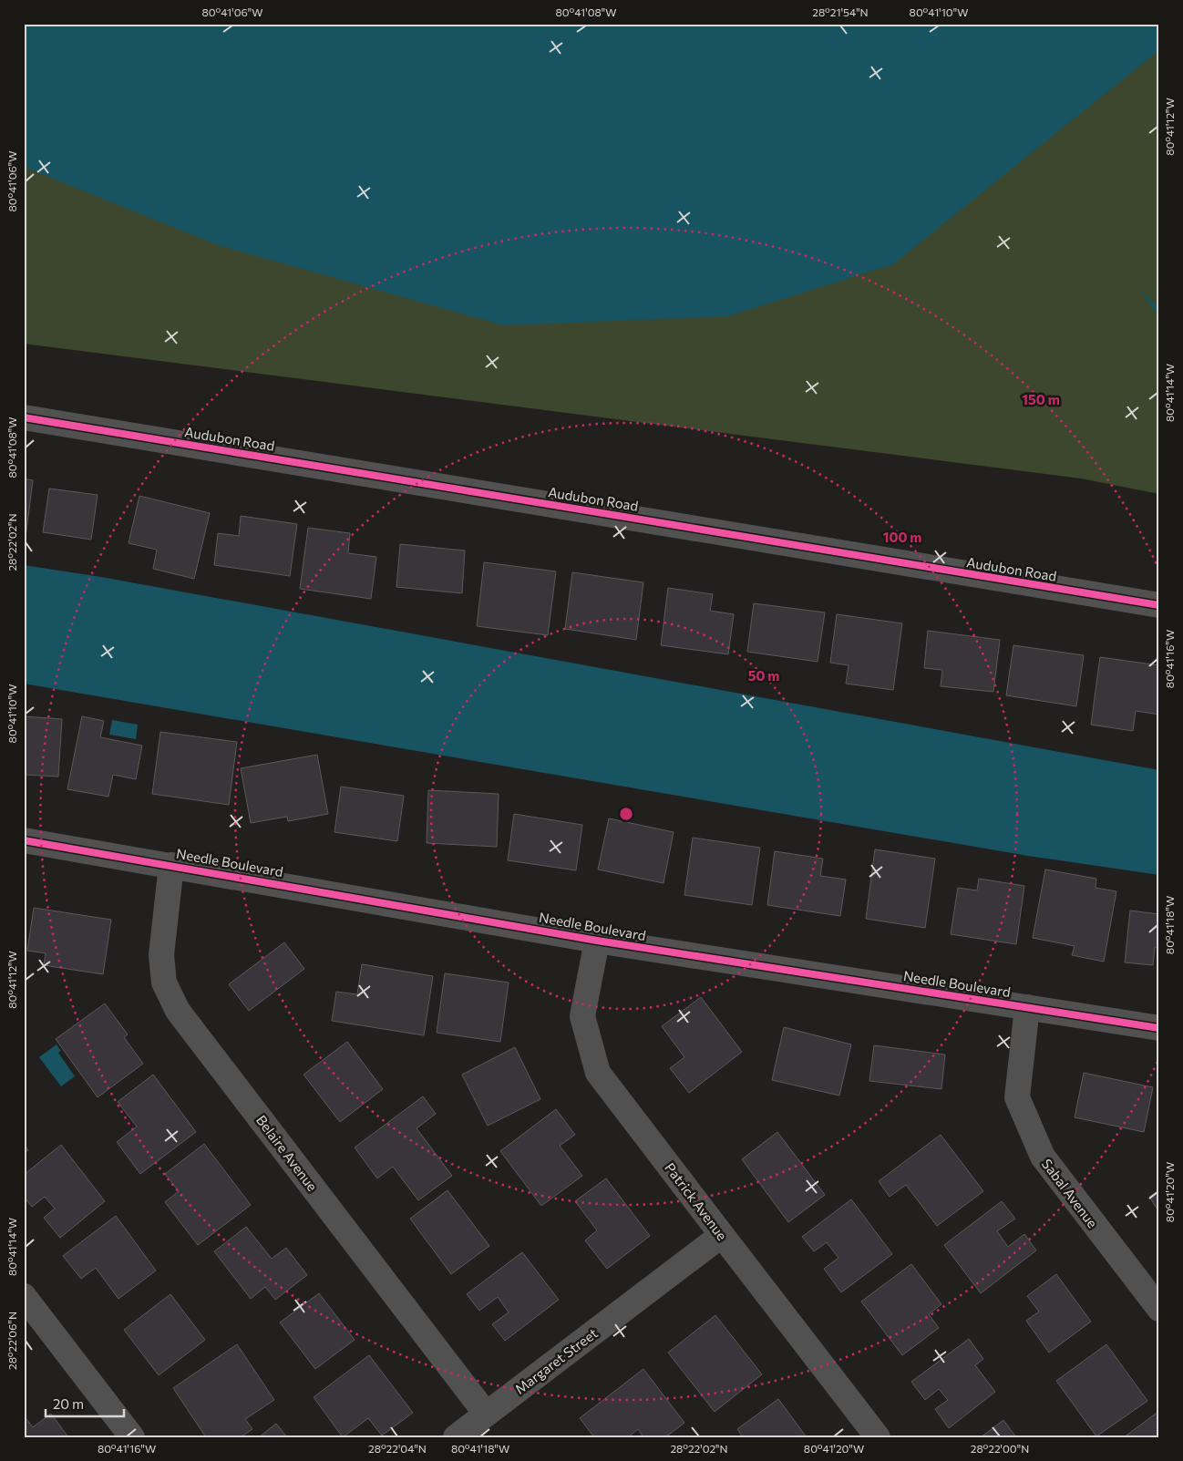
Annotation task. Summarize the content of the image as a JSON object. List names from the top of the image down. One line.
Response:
{"streets":{"street":["Audubon Road","Needle Boulevard","Belaire Avenue","Sabal Avenue","Patrick Avenue","Margaret Street"]},"crossings":[["Needle Boulevard","Belaire Avenue"],["Needle Boulevard","Sabal Avenue"],["Needle Boulevard","Patrick Avenue"],["Belaire Avenue","Margaret Street"],["Patrick Avenue","Margaret Street"]],"scale_bar":"20 m","coordinates":["80°41'06\"W","80°41'08\"W","28°21'54\"N","80°41'10\"W","80°41'12\"W","80°41'14\"W","28°22'02\"N","80°41'16\"W","80°41'18\"W","80°41'20\"W","28°22'06\"N","28°22'04\"N","28°22'00\"N"],"rings":["150 m","100 m","50 m"]}
